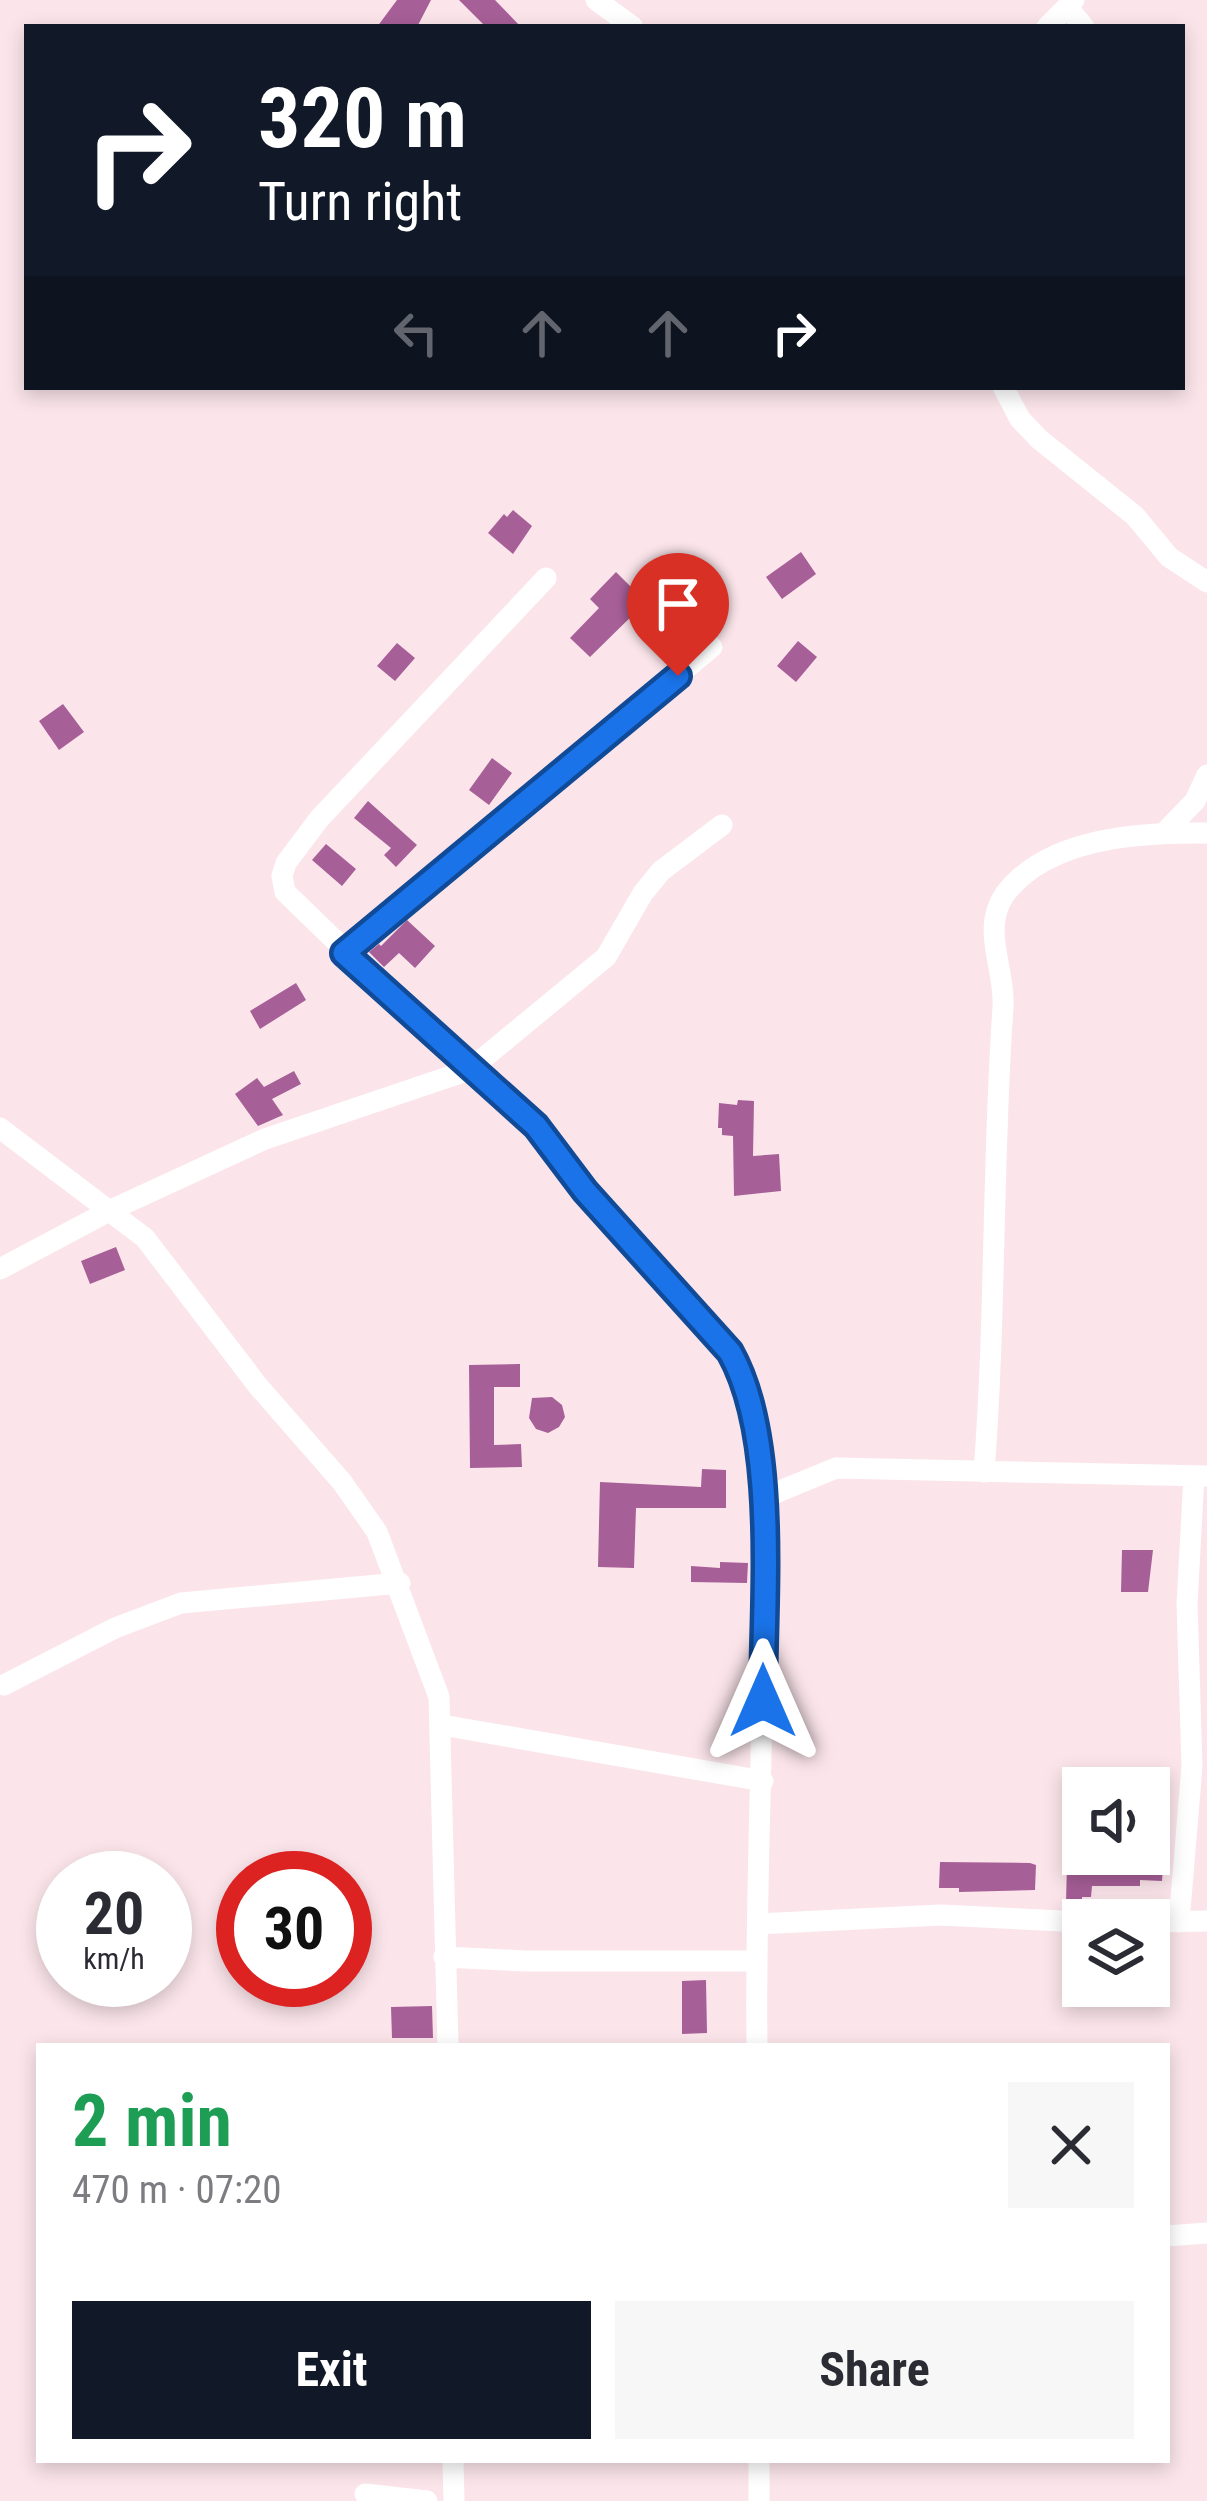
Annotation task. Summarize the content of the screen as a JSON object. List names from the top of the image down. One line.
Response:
{"page":{"turn":["320 m","Turn right"],"speed":"20 km/h","limit":"30","heading":["2 min","470 m · 07:20"],"buttons":["Exit","Share"]}}
